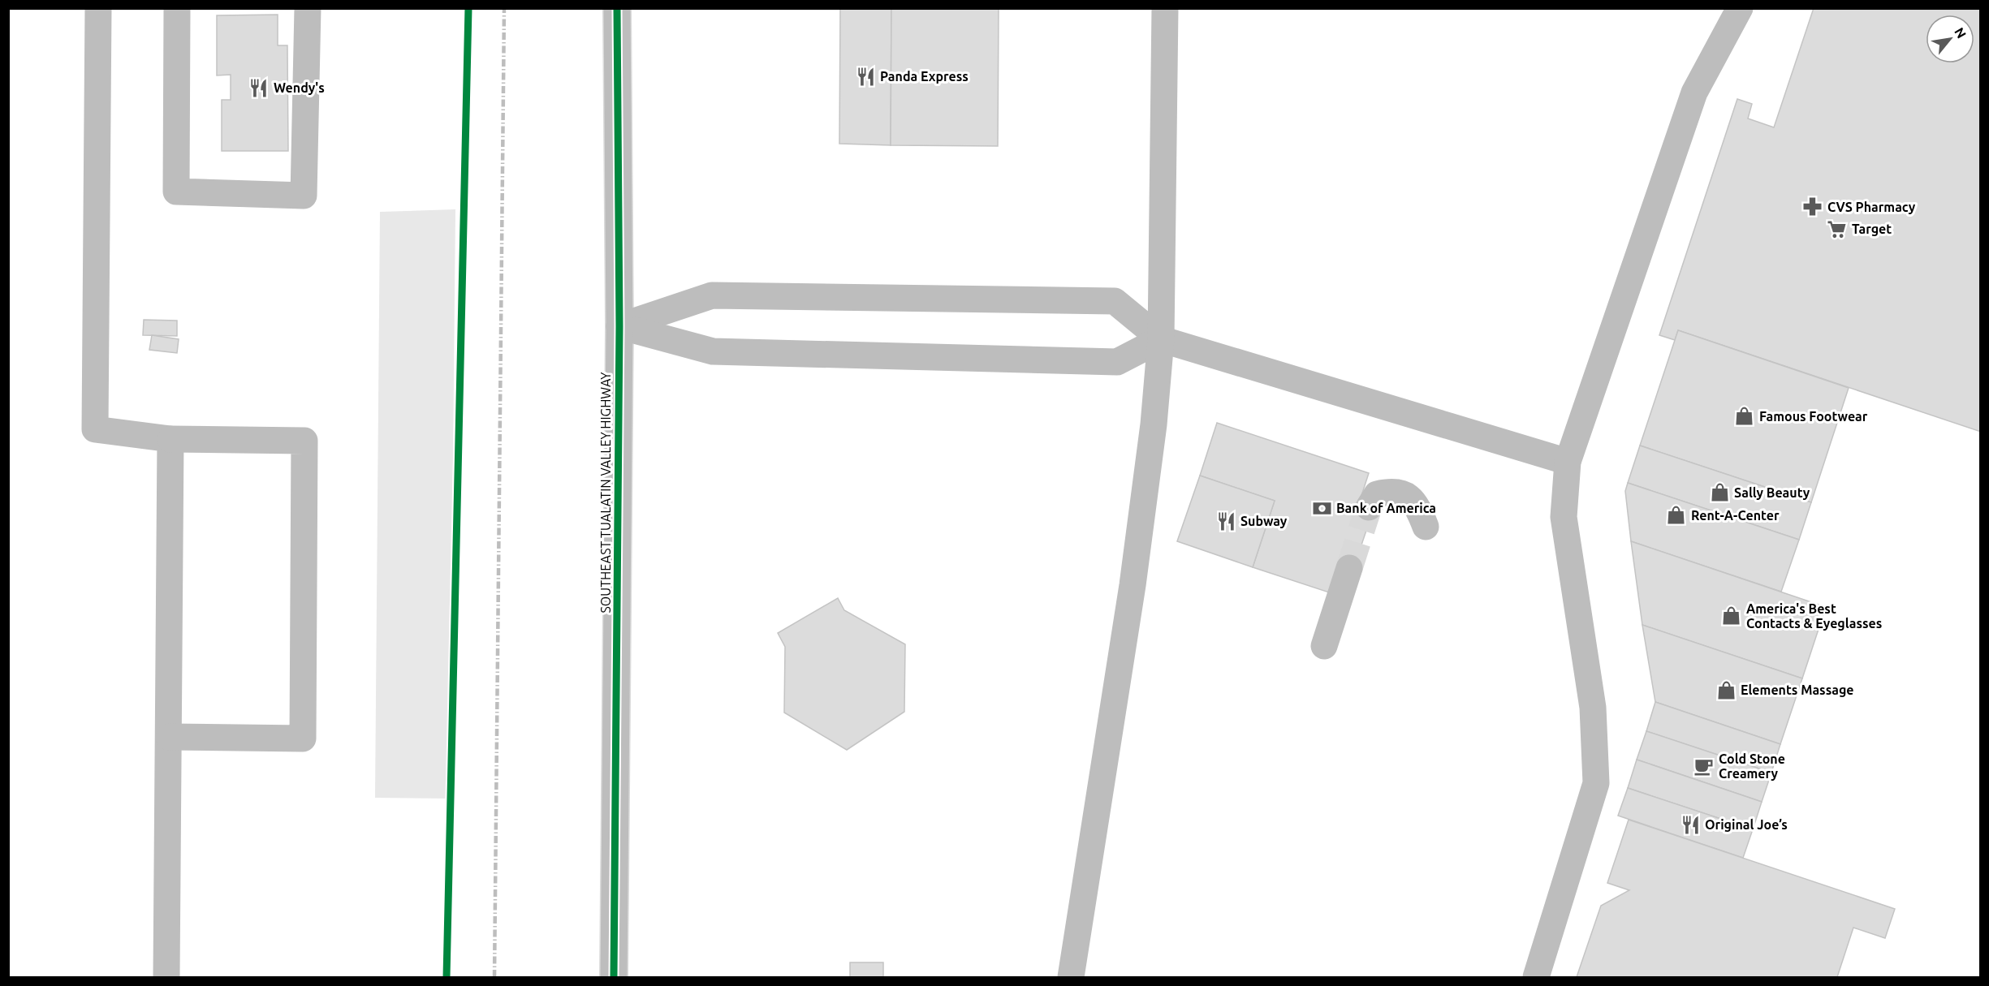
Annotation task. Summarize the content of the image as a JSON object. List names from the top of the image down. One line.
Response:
{"streets":{"main road":["SOUTHEAST TUALATIN VALLEY HIGHWAY"]},"places":{"restaurant":["Panda Express","Wendy's","Subway","Original Joe’s"],"pharmacy":["CVS Pharmacy"],"supermarket":["Target"],"shop":["Famous Footwear","Sally Beauty","Rent-A-Center","America's Best Contacts & Eyeglasses","Elements Massage"],"bank":["Bank of America"],"cafe":["Cold Stone Creamery"]},"north":"top right"}
